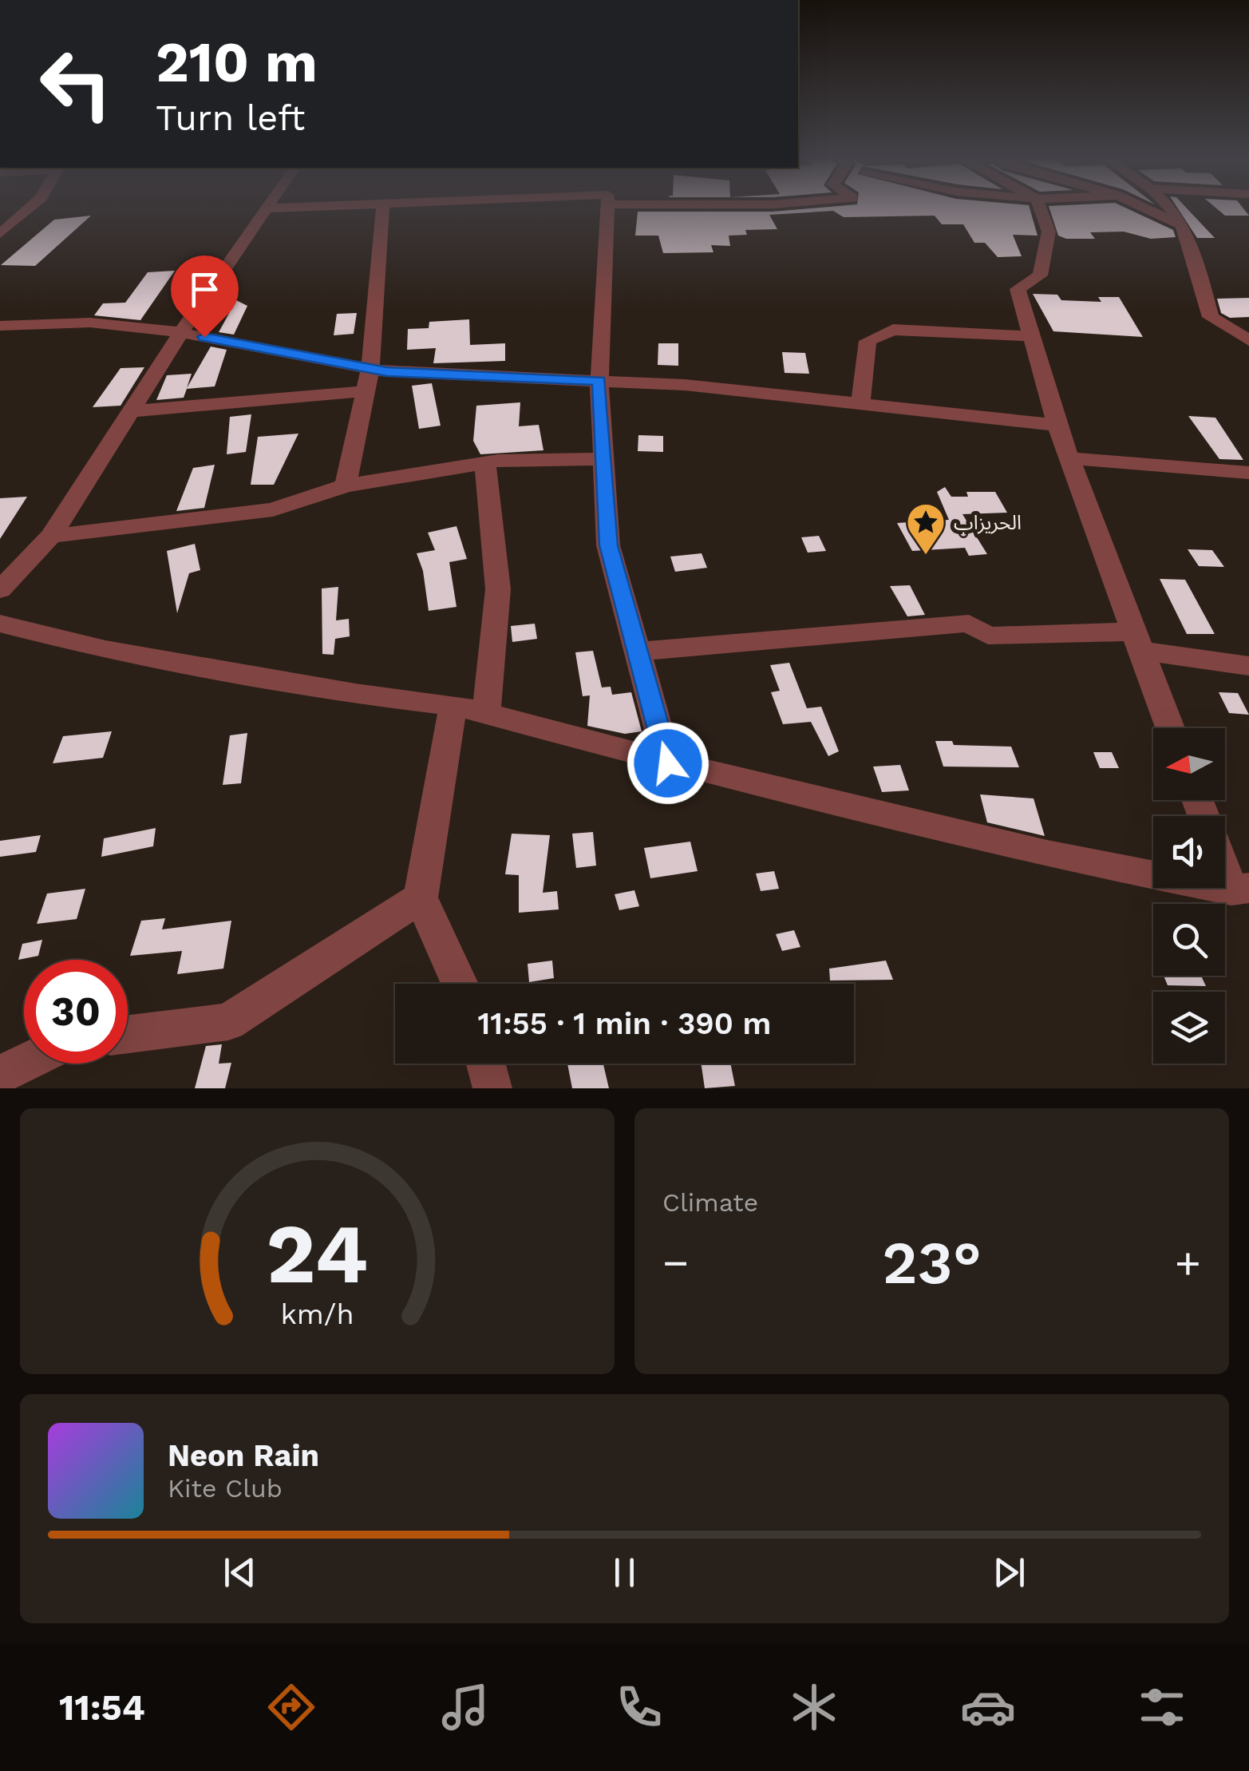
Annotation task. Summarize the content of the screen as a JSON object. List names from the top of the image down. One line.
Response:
{"places":{"place":["الحريزاب"]},"north":"left","page":{"turn":["210 m","Turn left"],"limit":"30","trip":"11:55 · 1 min · 390 m","tile":"Climate","heat":["−","23°","+"],"song":["Neon Rain","Kite Club"],"tabs":"11:54","gauge":["24","km/h"]}}
